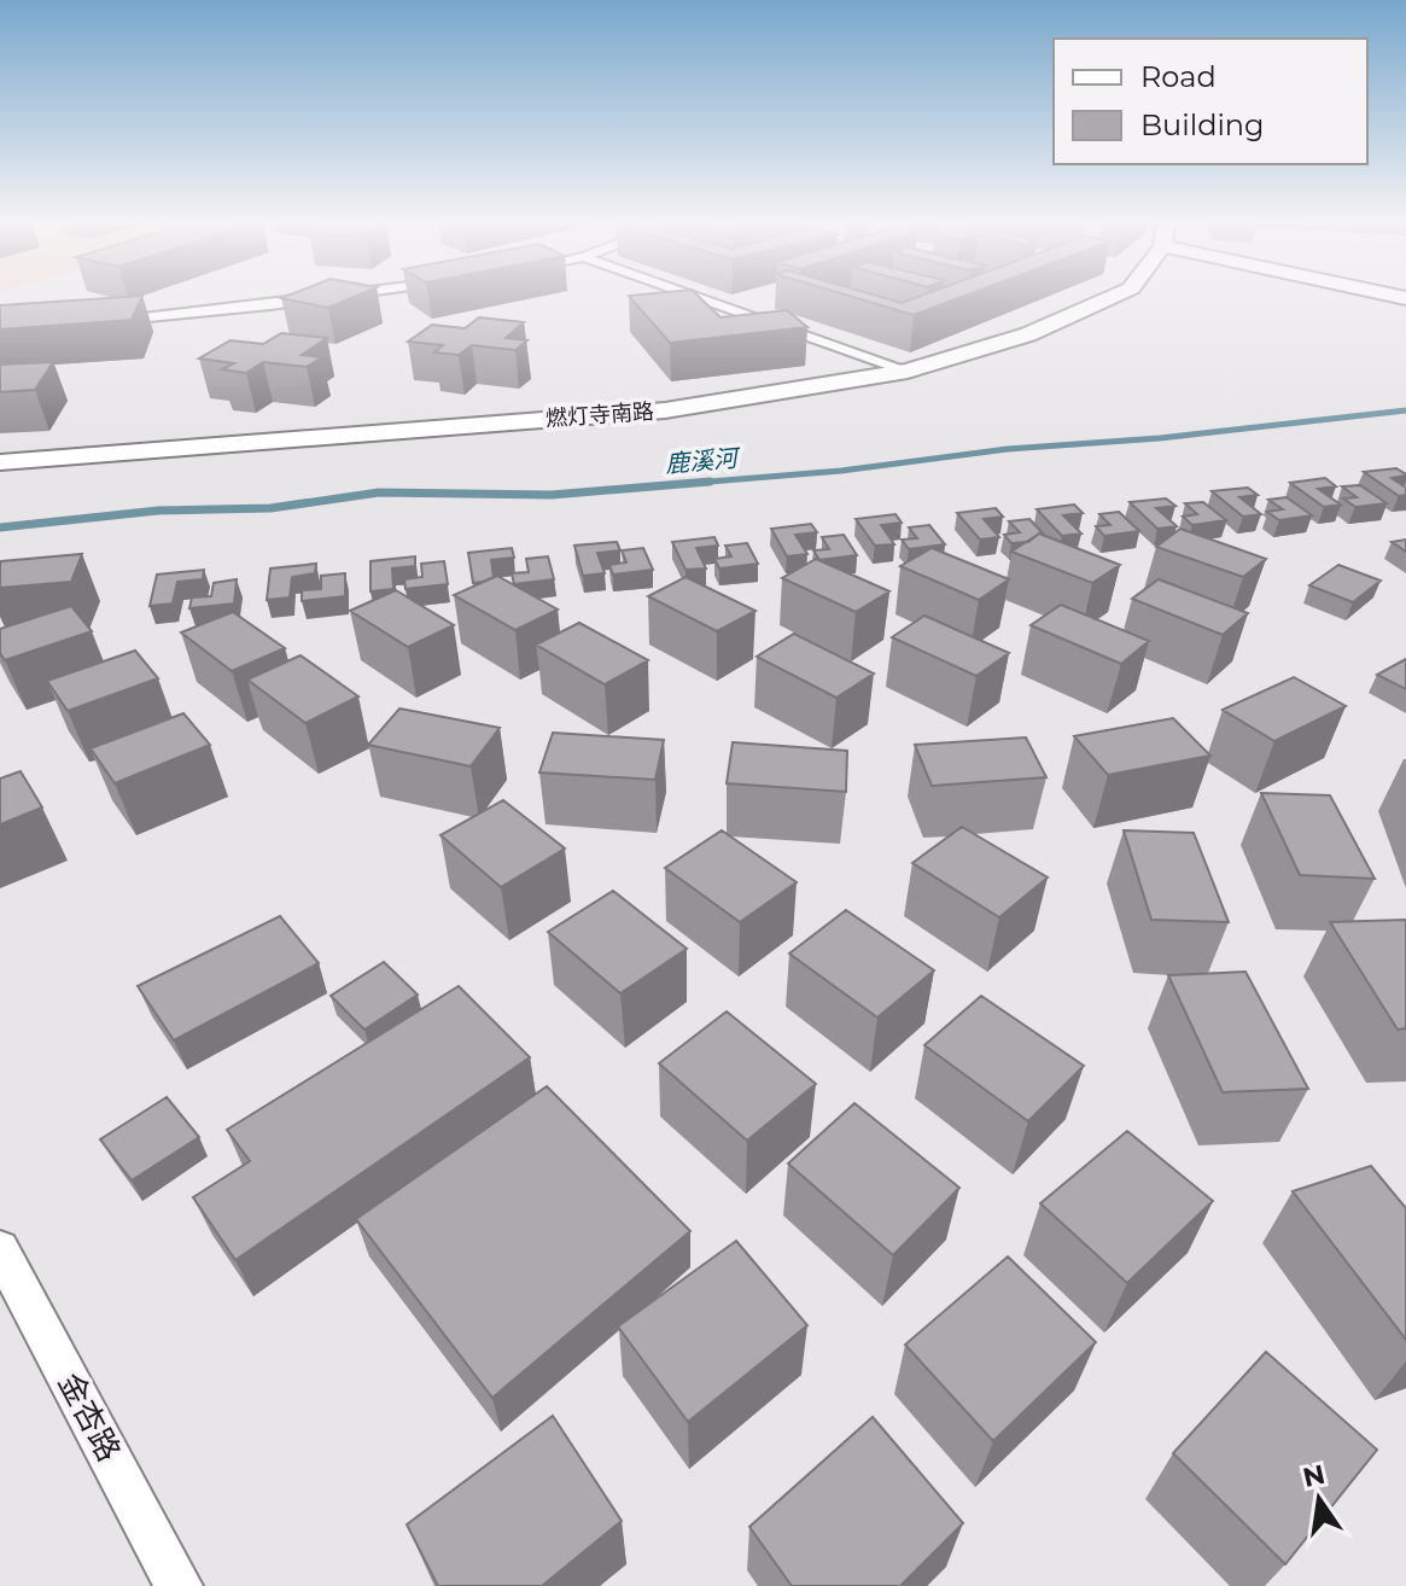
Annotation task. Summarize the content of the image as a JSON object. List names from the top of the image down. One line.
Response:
{"streets":{"street":["燃灯寺南路","金杏路"]},"water":["鹿溪河"],"legend":["Road","Building"],"north":"top"}
